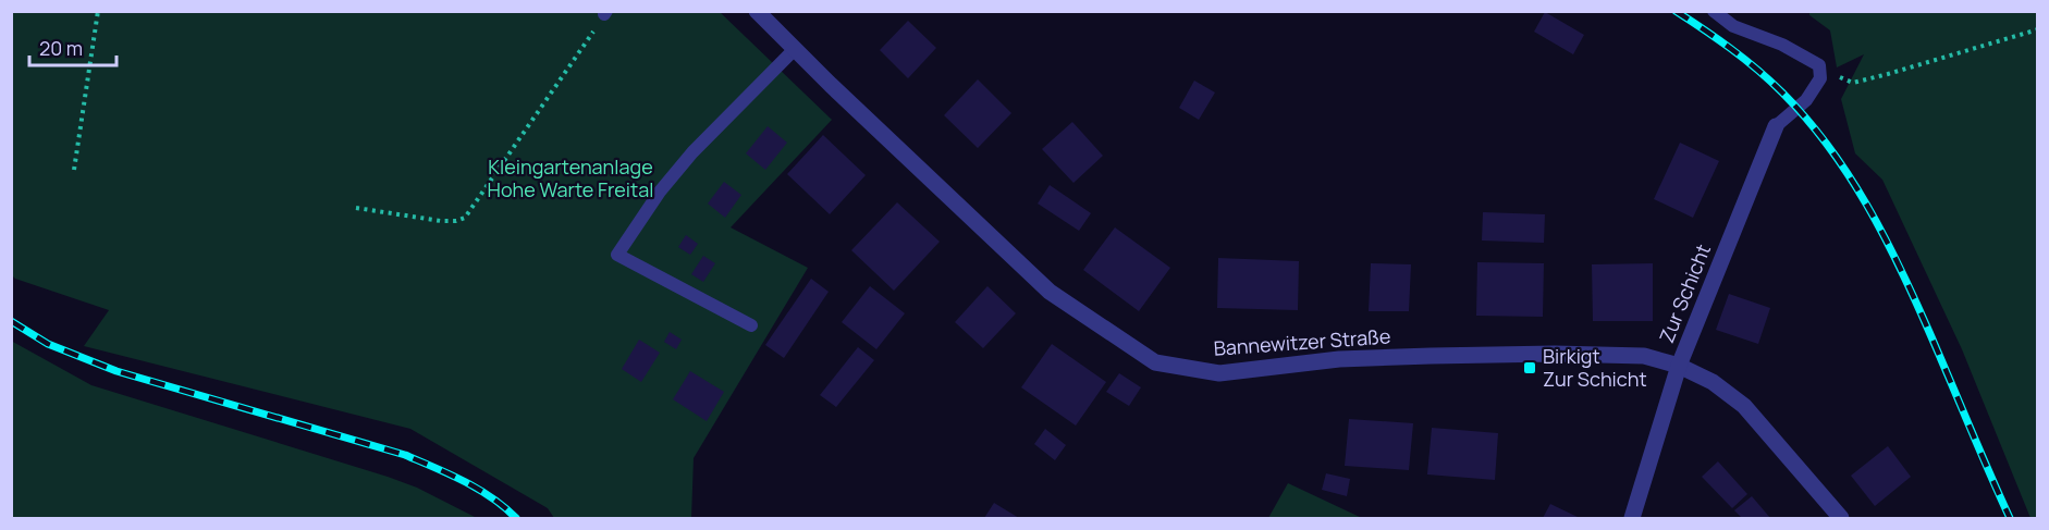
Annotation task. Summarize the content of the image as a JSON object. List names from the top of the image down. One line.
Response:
{"streets":{"street":["Zur Schicht","Bannewitzer Straße"]},"crossings":[["Zur Schicht","Bannewitzer Straße"]],"parks":["Kleingartenanlage Hohe Warte Freital"],"places":{"transit":["Birkigt Zur Schicht"]},"scale_bar":"20 m"}
